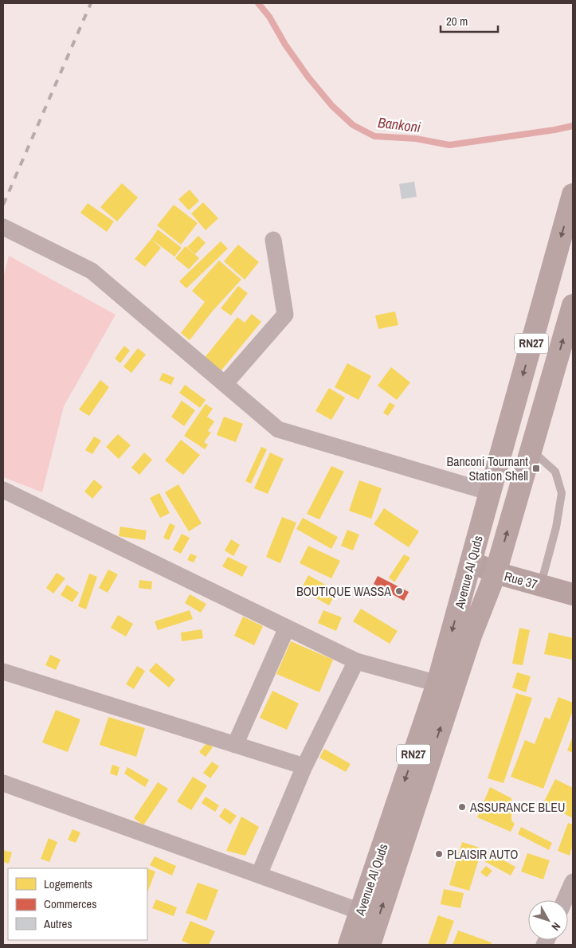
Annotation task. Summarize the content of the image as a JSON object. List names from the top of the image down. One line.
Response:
{"streets":{"main road":["RN27","Avenue Al Quds","Rue 37"]},"crossings":[["Avenue Al Quds","Rue 37"]],"water":["Bankoni"],"places":{"transit":["Banconi Tournant Station Shell"],"other":["BOUTIQUE WASSA","ASSURANCE BLEU","PLAISIR AUTO"]},"legend":["Logements","Commerces","Autres"],"scale_bar":"20 m","north":"bottom right"}
